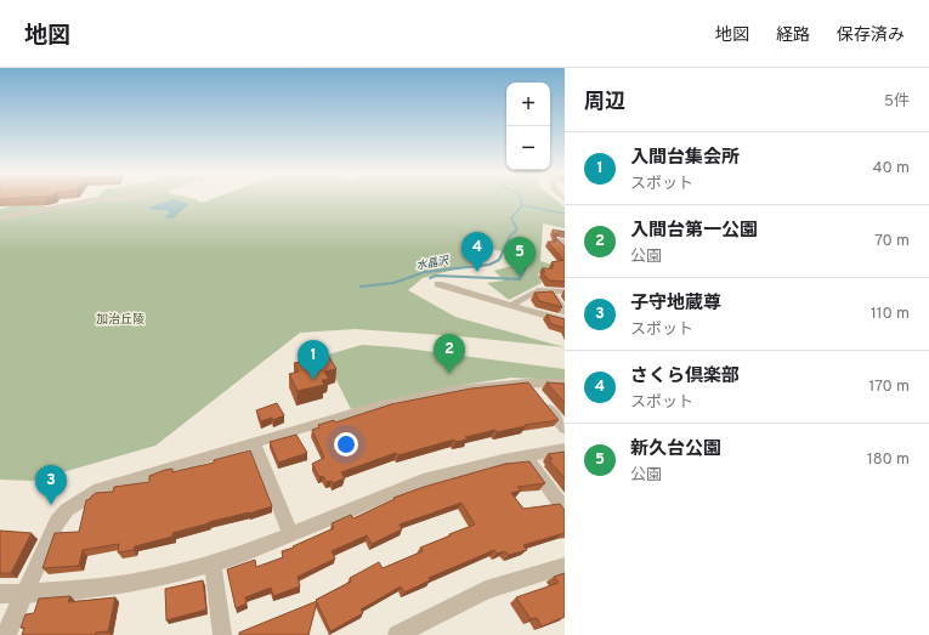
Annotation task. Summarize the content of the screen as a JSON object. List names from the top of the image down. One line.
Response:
{"water":["水晶沢"],"parks":["加治丘陵"],"page":{"header":"地図","nav":["地図","経路","保存済み"],"heading":["周辺","5件"],"map_buttons":["+","−"],"list":[{"mark":"1","name":"入間台集会所","note":"スポット","value":"40 m"},{"mark":"2","name":"入間台第一公園","note":"公園","value":"70 m"},{"mark":"3","name":"子守地蔵尊","note":"スポット","value":"110 m"},{"mark":"4","name":"さくら倶楽部","note":"スポット","value":"170 m"},{"mark":"5","name":"新久台公園","note":"公園","value":"180 m"}],"pins":["4","5","2","1","3"]}}
